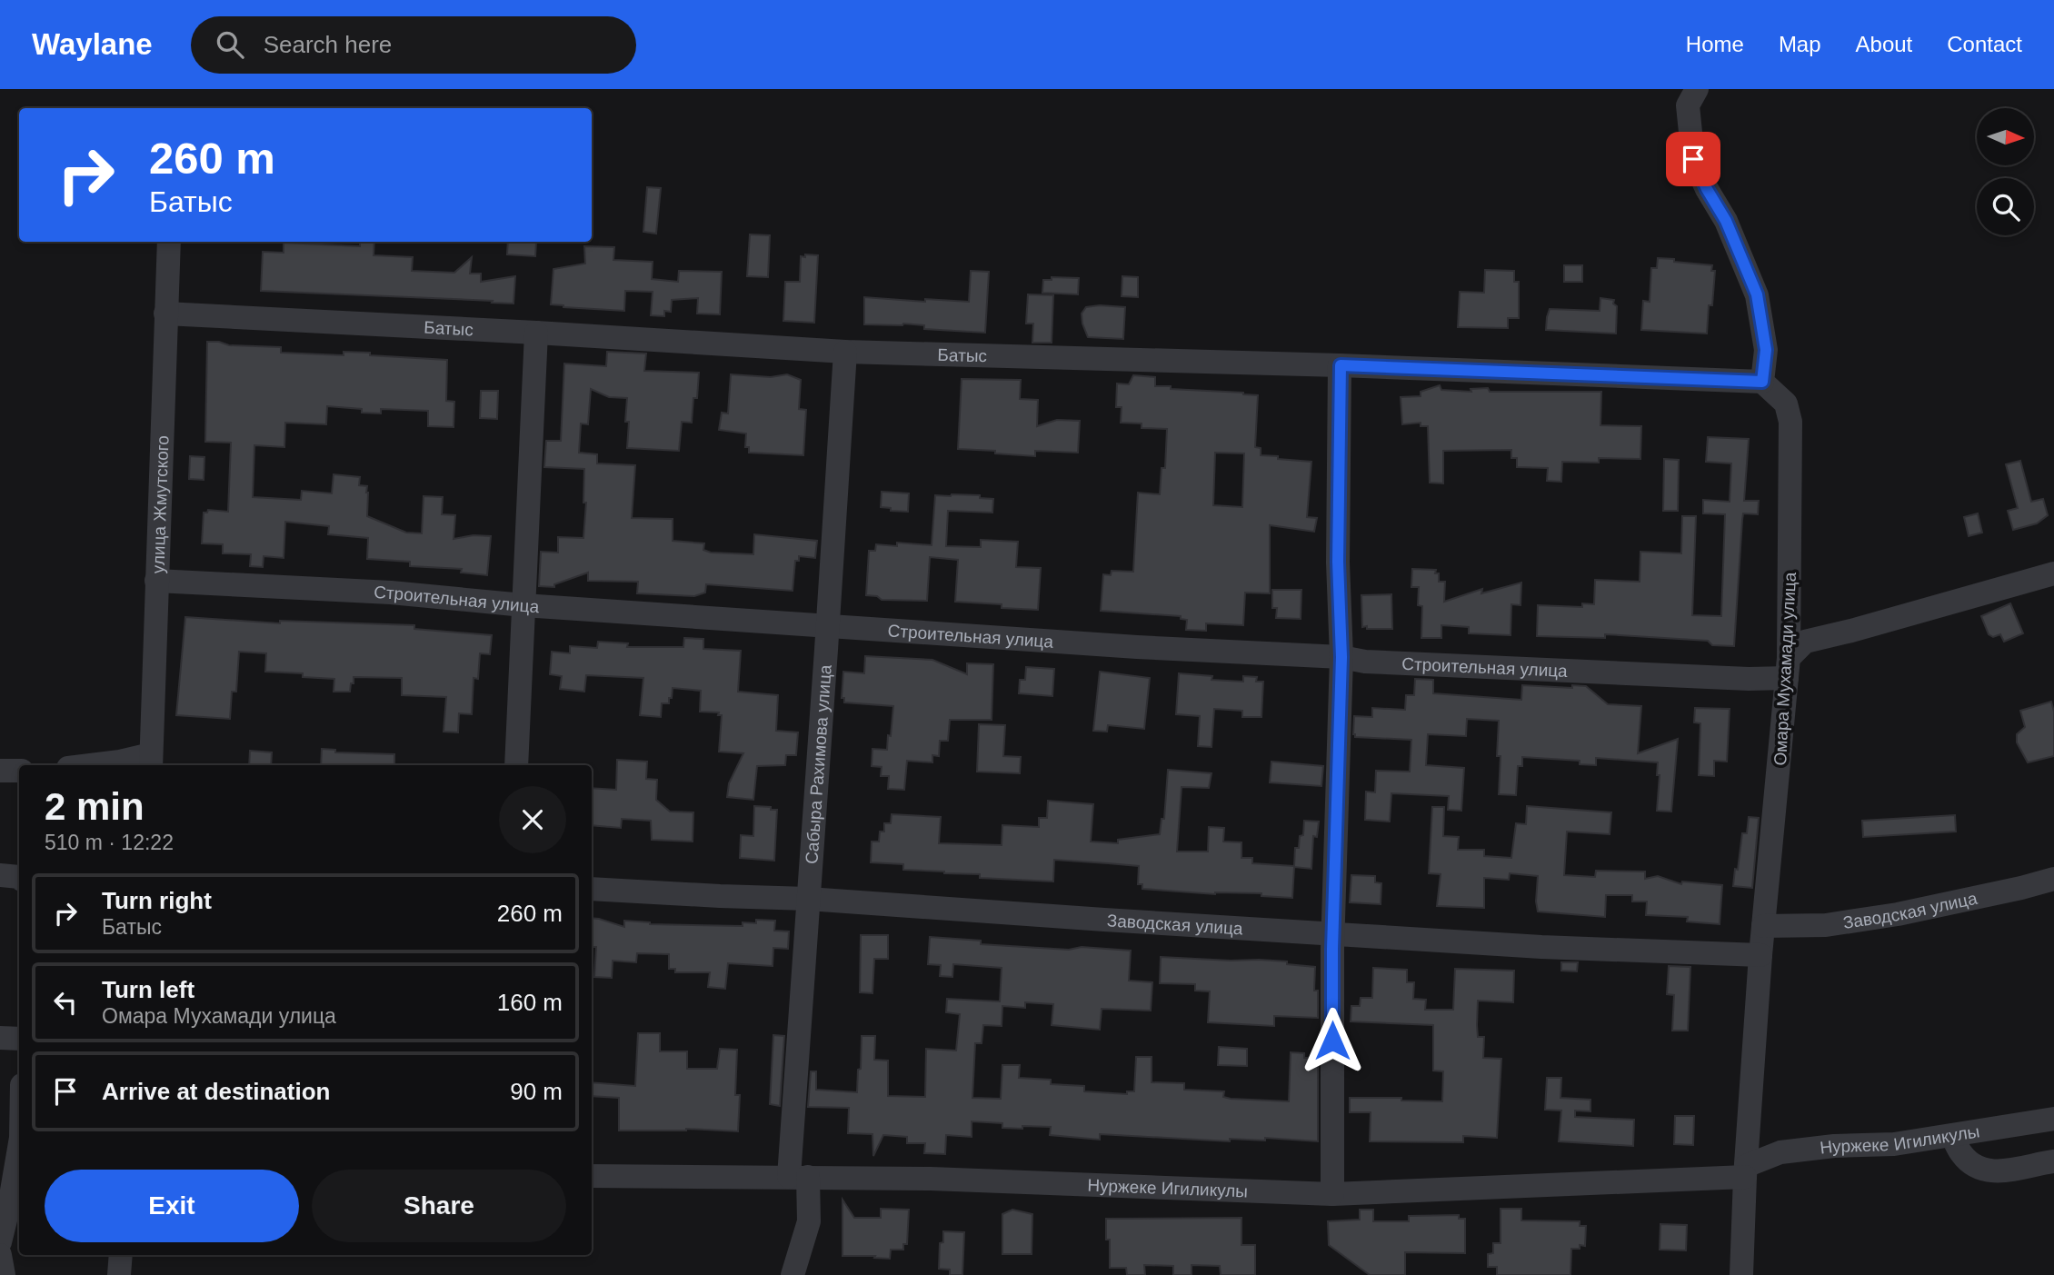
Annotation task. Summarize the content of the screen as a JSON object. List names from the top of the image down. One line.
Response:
{"streets":{"street":["Батыс","улица Жмутского","Строительная улица","Омара Мухамади улица","Сабыра Рахимова улица","Заводская улица","Нуржеке Игиликулы"]},"crossings":[["Батыс","улица Жмутского"],["Батыс","Омара Мухамади улица"],["Батыс","Сабыра Рахимова улица"],["улица Жмутского","Строительная улица"],["Строительная улица","Омара Мухамади улица"],["Строительная улица","Сабыра Рахимова улица"],["Омара Мухамади улица","Заводская улица"],["Омара Мухамади улица","Нуржеке Игиликулы"],["Сабыра Рахимова улица","Заводская улица"],["Сабыра Рахимова улица","Нуржеке Игиликулы"]],"north":"right","page":{"header":"Waylane","search":"Search here","nav":["Home","Map","About","Contact"],"turn":["260 m","Батыс"],"heading":["2 min","510 m · 12:22"],"list":[{"name":"Turn right","note":"Батыс","value":"260 m"},{"name":"Turn left","note":"Омара Мухамади улица","value":"160 m"},{"name":"Arrive at destination","value":"90 m"}],"buttons":["Exit","Share"]}}
